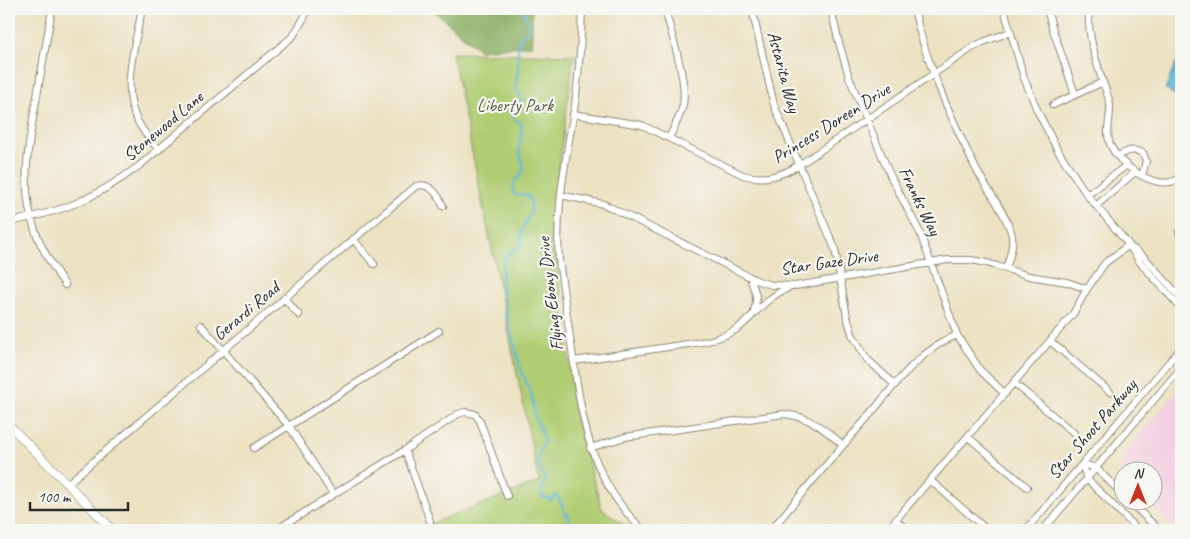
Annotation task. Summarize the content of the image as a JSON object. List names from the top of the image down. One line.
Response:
{"streets":{"street":["Astarita Way","Princess Doreen Drive","Stonewood Lane","Franks Way","Star Gaze Drive","Flying Ebony Drive","Gerardi Road","Star Shoot Parkway"]},"crossings":[["Astarita Way","Princess Doreen Drive"],["Astarita Way","Star Gaze Drive"],["Princess Doreen Drive","Franks Way"],["Princess Doreen Drive","Flying Ebony Drive"],["Franks Way","Star Gaze Drive"],["Star Gaze Drive","Flying Ebony Drive"]],"parks":["Liberty Park"],"scale_bar":"100 m","north":"top"}
